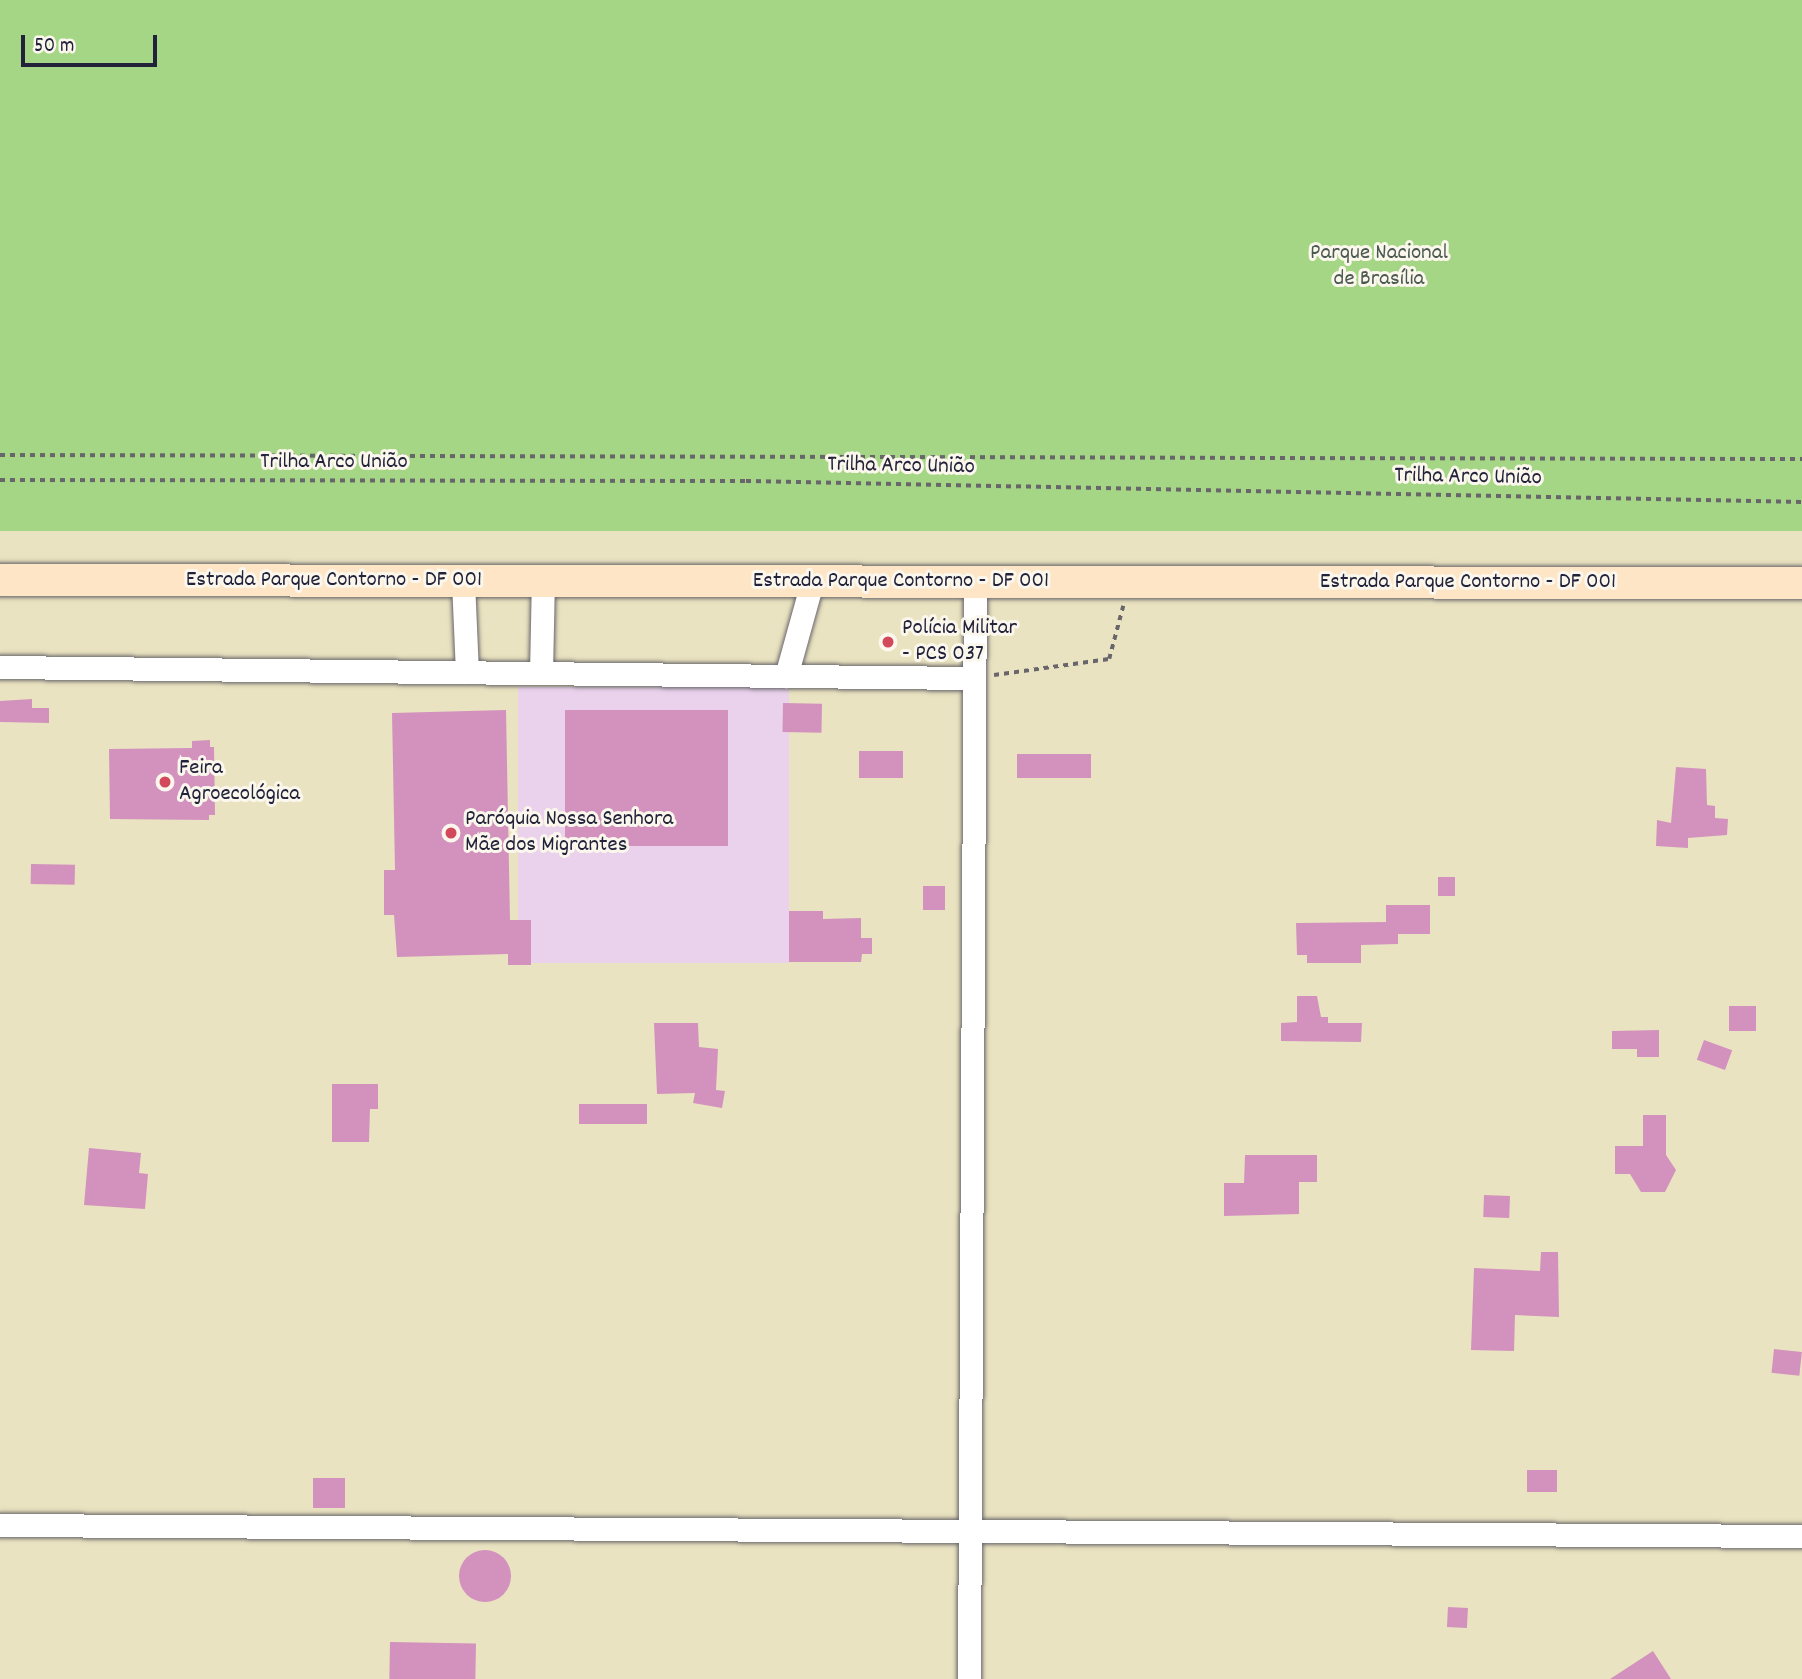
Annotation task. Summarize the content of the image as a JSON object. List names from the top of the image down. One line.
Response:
{"streets":{"main road":["Estrada Parque Contorno - DF 001"],"path":["Trilha Arco União"]},"parks":["Parque Nacional de Brasília"],"places":["Polícia Militar - PCS 037","Feira Agroecológica","Paróquia Nossa Senhora Mãe dos Migrantes"],"scale_bar":"50 m"}
